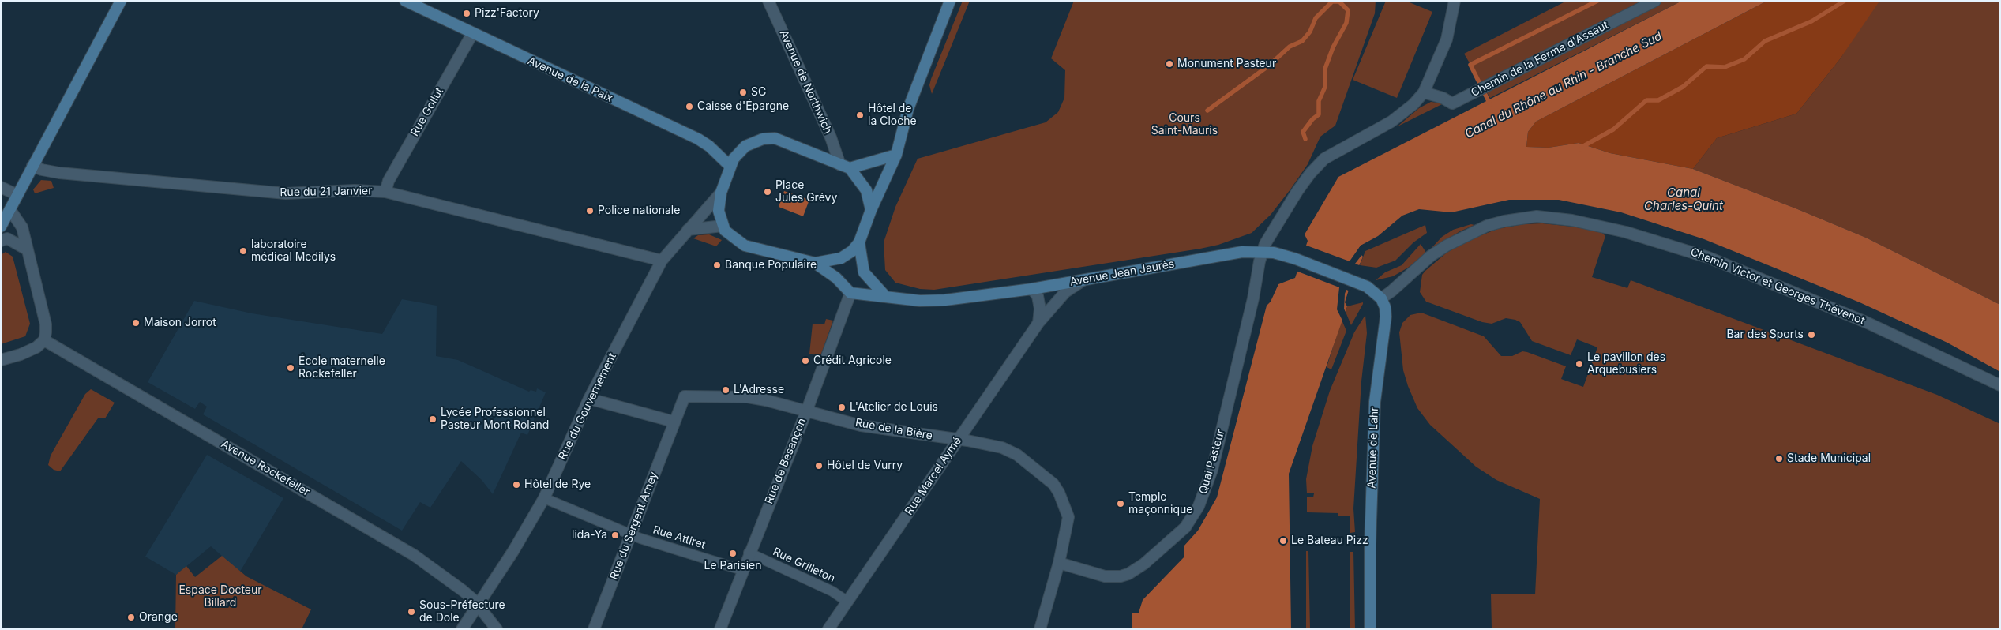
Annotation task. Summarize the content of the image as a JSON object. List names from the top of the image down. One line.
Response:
{"streets":{"main road":["Avenue de la Paix","Avenue Jean Jaurès","Avenue de Lahr"],"street":["Chemin de la Ferme d'Assaut","Avenue de Northwich","Rue Gollut","Rue du 21 Janvier","Chemin Victor et Georges Thévenot","Rue du Gouvernement","Rue de la Bière","Rue de Besançon","Quai Pasteur","Avenue Rockefeller","Rue Marcel Aymé","Rue du Sergent Arney","Rue Attiret","Rue Grilleton"]},"crossings":[["Chemin de la Ferme d'Assaut","Quai Pasteur"],["Avenue de la Paix","Avenue de Northwich"],["Avenue de la Paix","Rue Gollut"],["Avenue de la Paix","Rue du Gouvernement"],["Avenue de Northwich","Rue du Gouvernement"],["Rue Gollut","Rue du 21 Janvier"],["Rue du 21 Janvier","Rue du Gouvernement"],["Avenue Jean Jaurès","Chemin Victor et Georges Thévenot"],["Avenue Jean Jaurès","Avenue de Lahr"],["Avenue Jean Jaurès","Rue de Besançon"],["Avenue Jean Jaurès","Quai Pasteur"],["Avenue Jean Jaurès","Rue Marcel Aymé"],["Chemin Victor et Georges Thévenot","Avenue de Lahr"],["Rue du Gouvernement","Avenue Rockefeller"],["Rue du Gouvernement","Rue Attiret"],["Rue de la Bière","Rue de Besançon"],["Rue de la Bière","Quai Pasteur"],["Rue de la Bière","Rue Marcel Aymé"],["Rue de la Bière","Rue du Sergent Arney"],["Rue de Besançon","Rue Attiret"],["Rue de Besançon","Rue Grilleton"],["Rue Marcel Aymé","Rue Grilleton"],["Rue du Sergent Arney","Rue Attiret"]],"water":["Canal du Rhône au Rhin - Branche Sud","Canal Charles-Quint"],"parks":["Cours Saint-Mauris","Espace Docteur Billard"],"places":["Pizz'Factory","Monument Pasteur","SG","Caisse d'Épargne","Hôtel de la Cloche","Place Jules Grévy","Police nationale","laboratoire médical Medilys","Banque Populaire","Maison Jorrot","Bar des Sports","Crédit Agricole","Le pavillon des Arquebusiers","École maternelle Rockefeller","L'Adresse","L'Atelier de Louis","Lycée Professionnel Pasteur Mont Roland","Stade Municipal","Hôtel de Vurry","Hôtel de Rye","Temple maçonnique","Iida-Ya","Le Bateau Pizz","Le Parisien","Sous-Préfecture de Dole","Orange"]}
